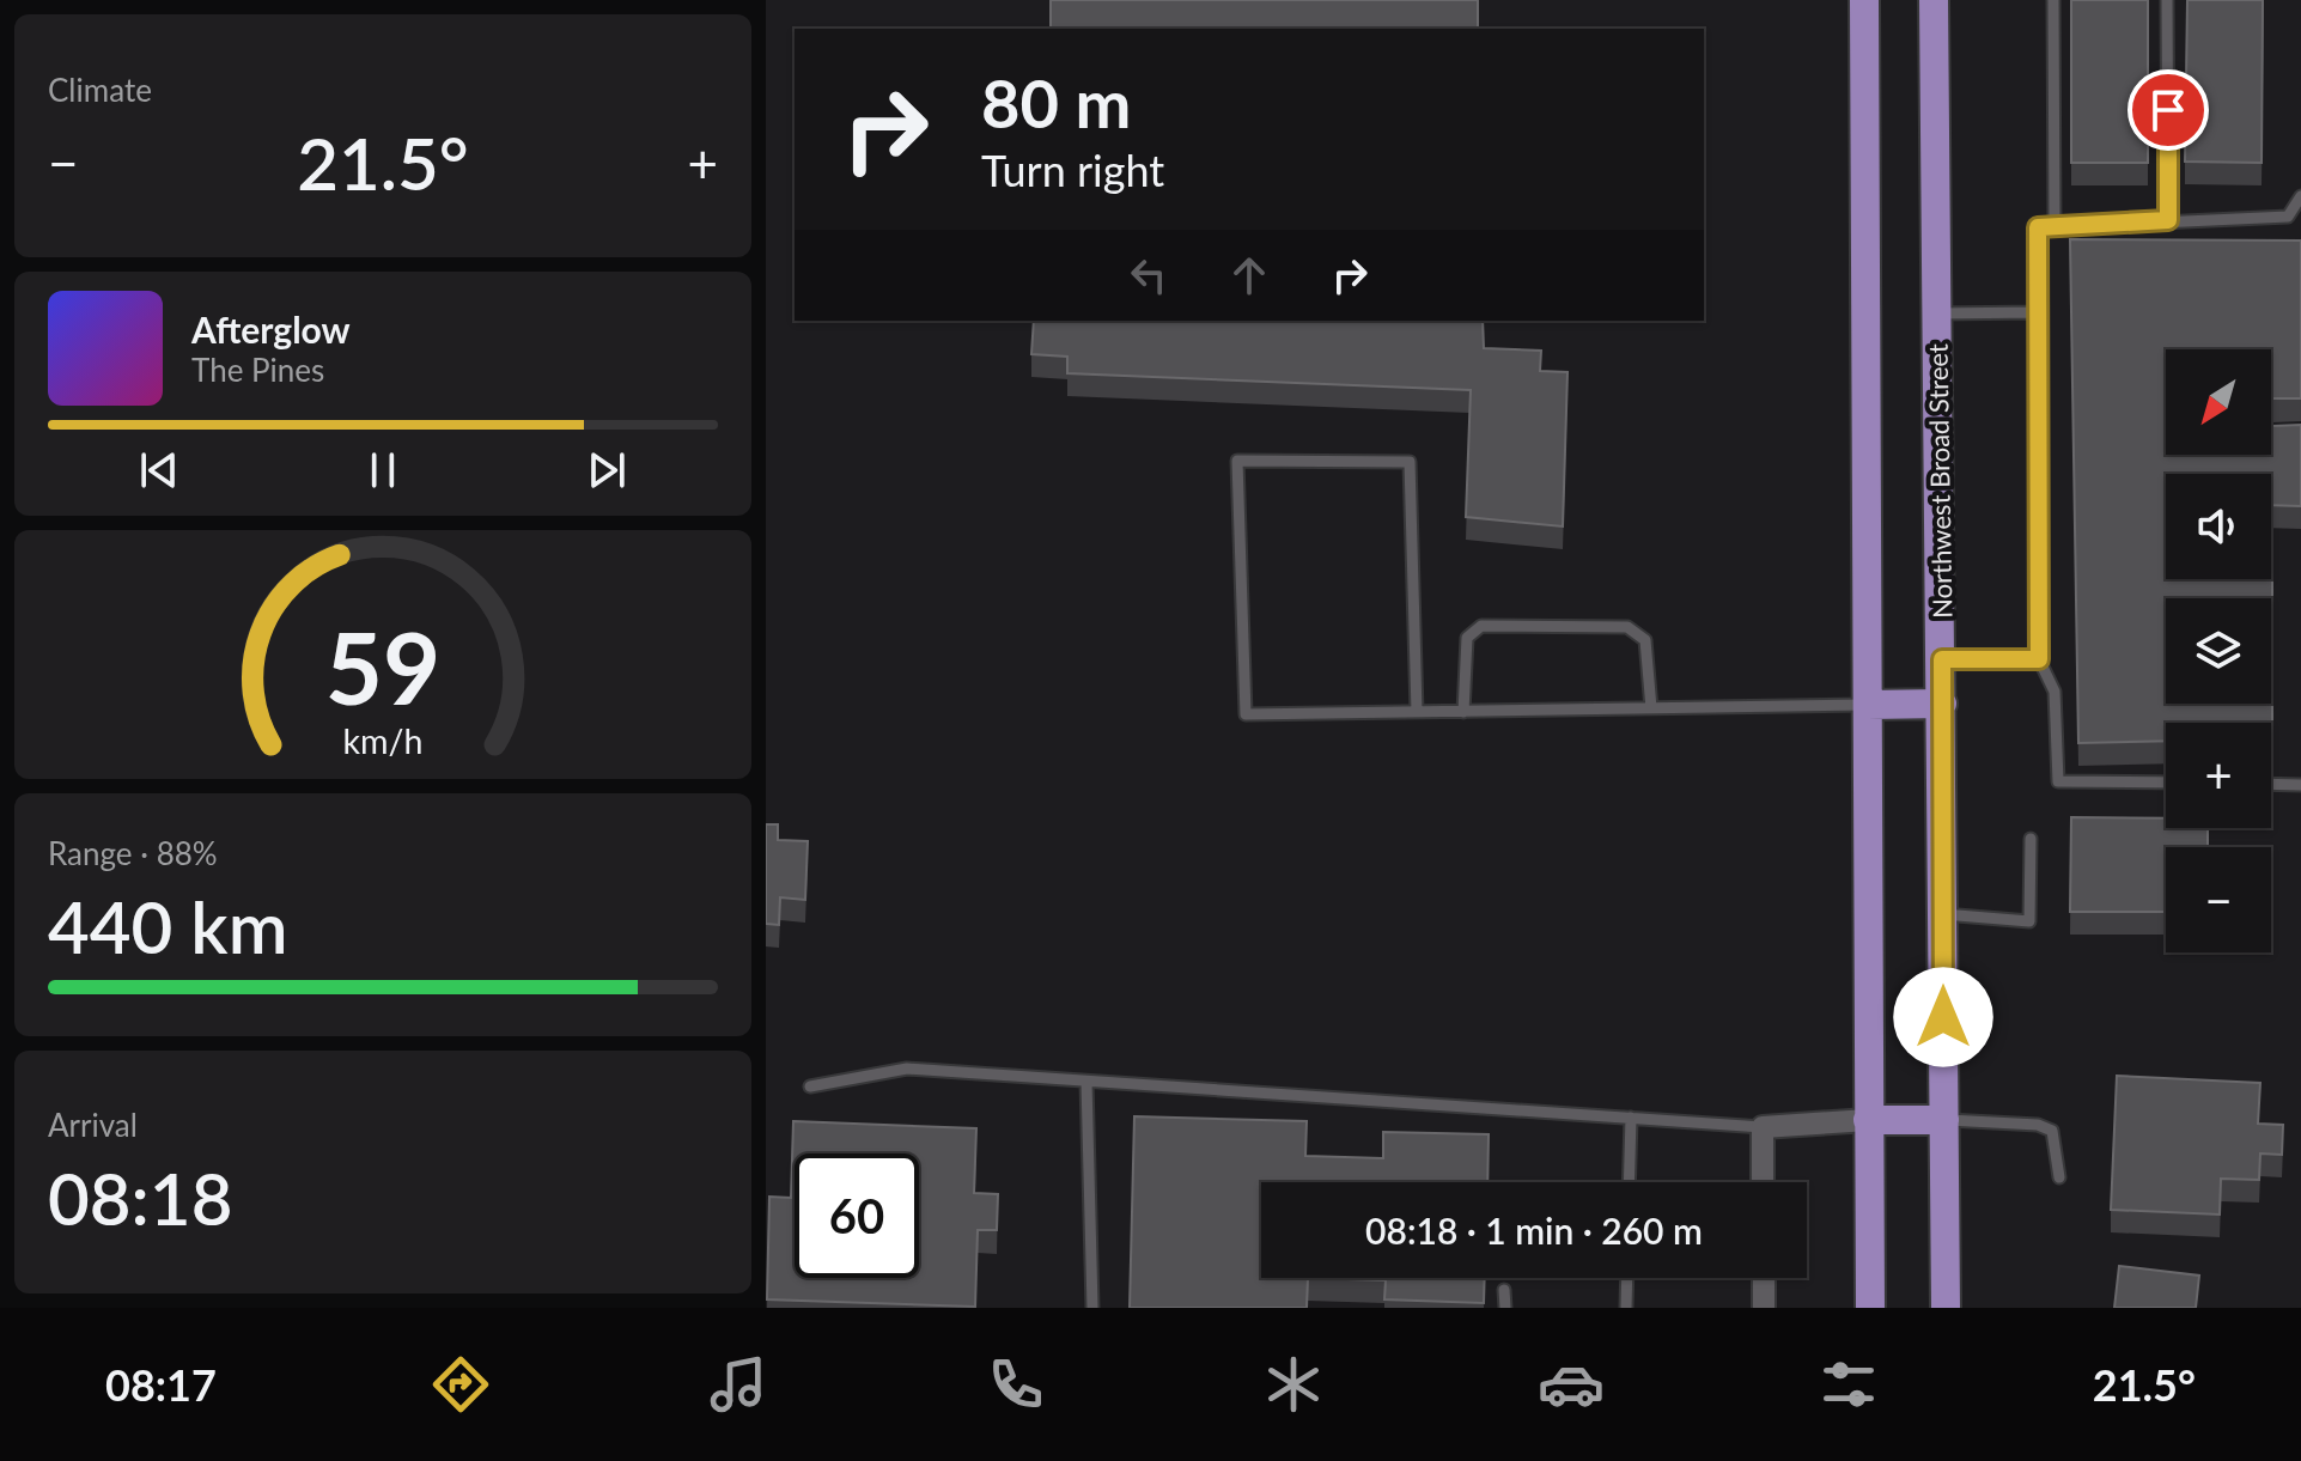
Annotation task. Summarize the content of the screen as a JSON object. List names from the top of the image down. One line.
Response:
{"streets":{"main road":["Northwest Broad Street"]},"north":"bottom left","page":{"tile":["Climate",["Range · 88%","440 km"],["Arrival","08:18"]],"turn":["80 m","Turn right"],"heat":["−","21.5°","+"],"song":["Afterglow","The Pines"],"map_buttons":["+","−"],"limit":"60","trip":"08:18 · 1 min · 260 m","tabs":["08:17","21.5°"],"gauge":["59","km/h"]}}
